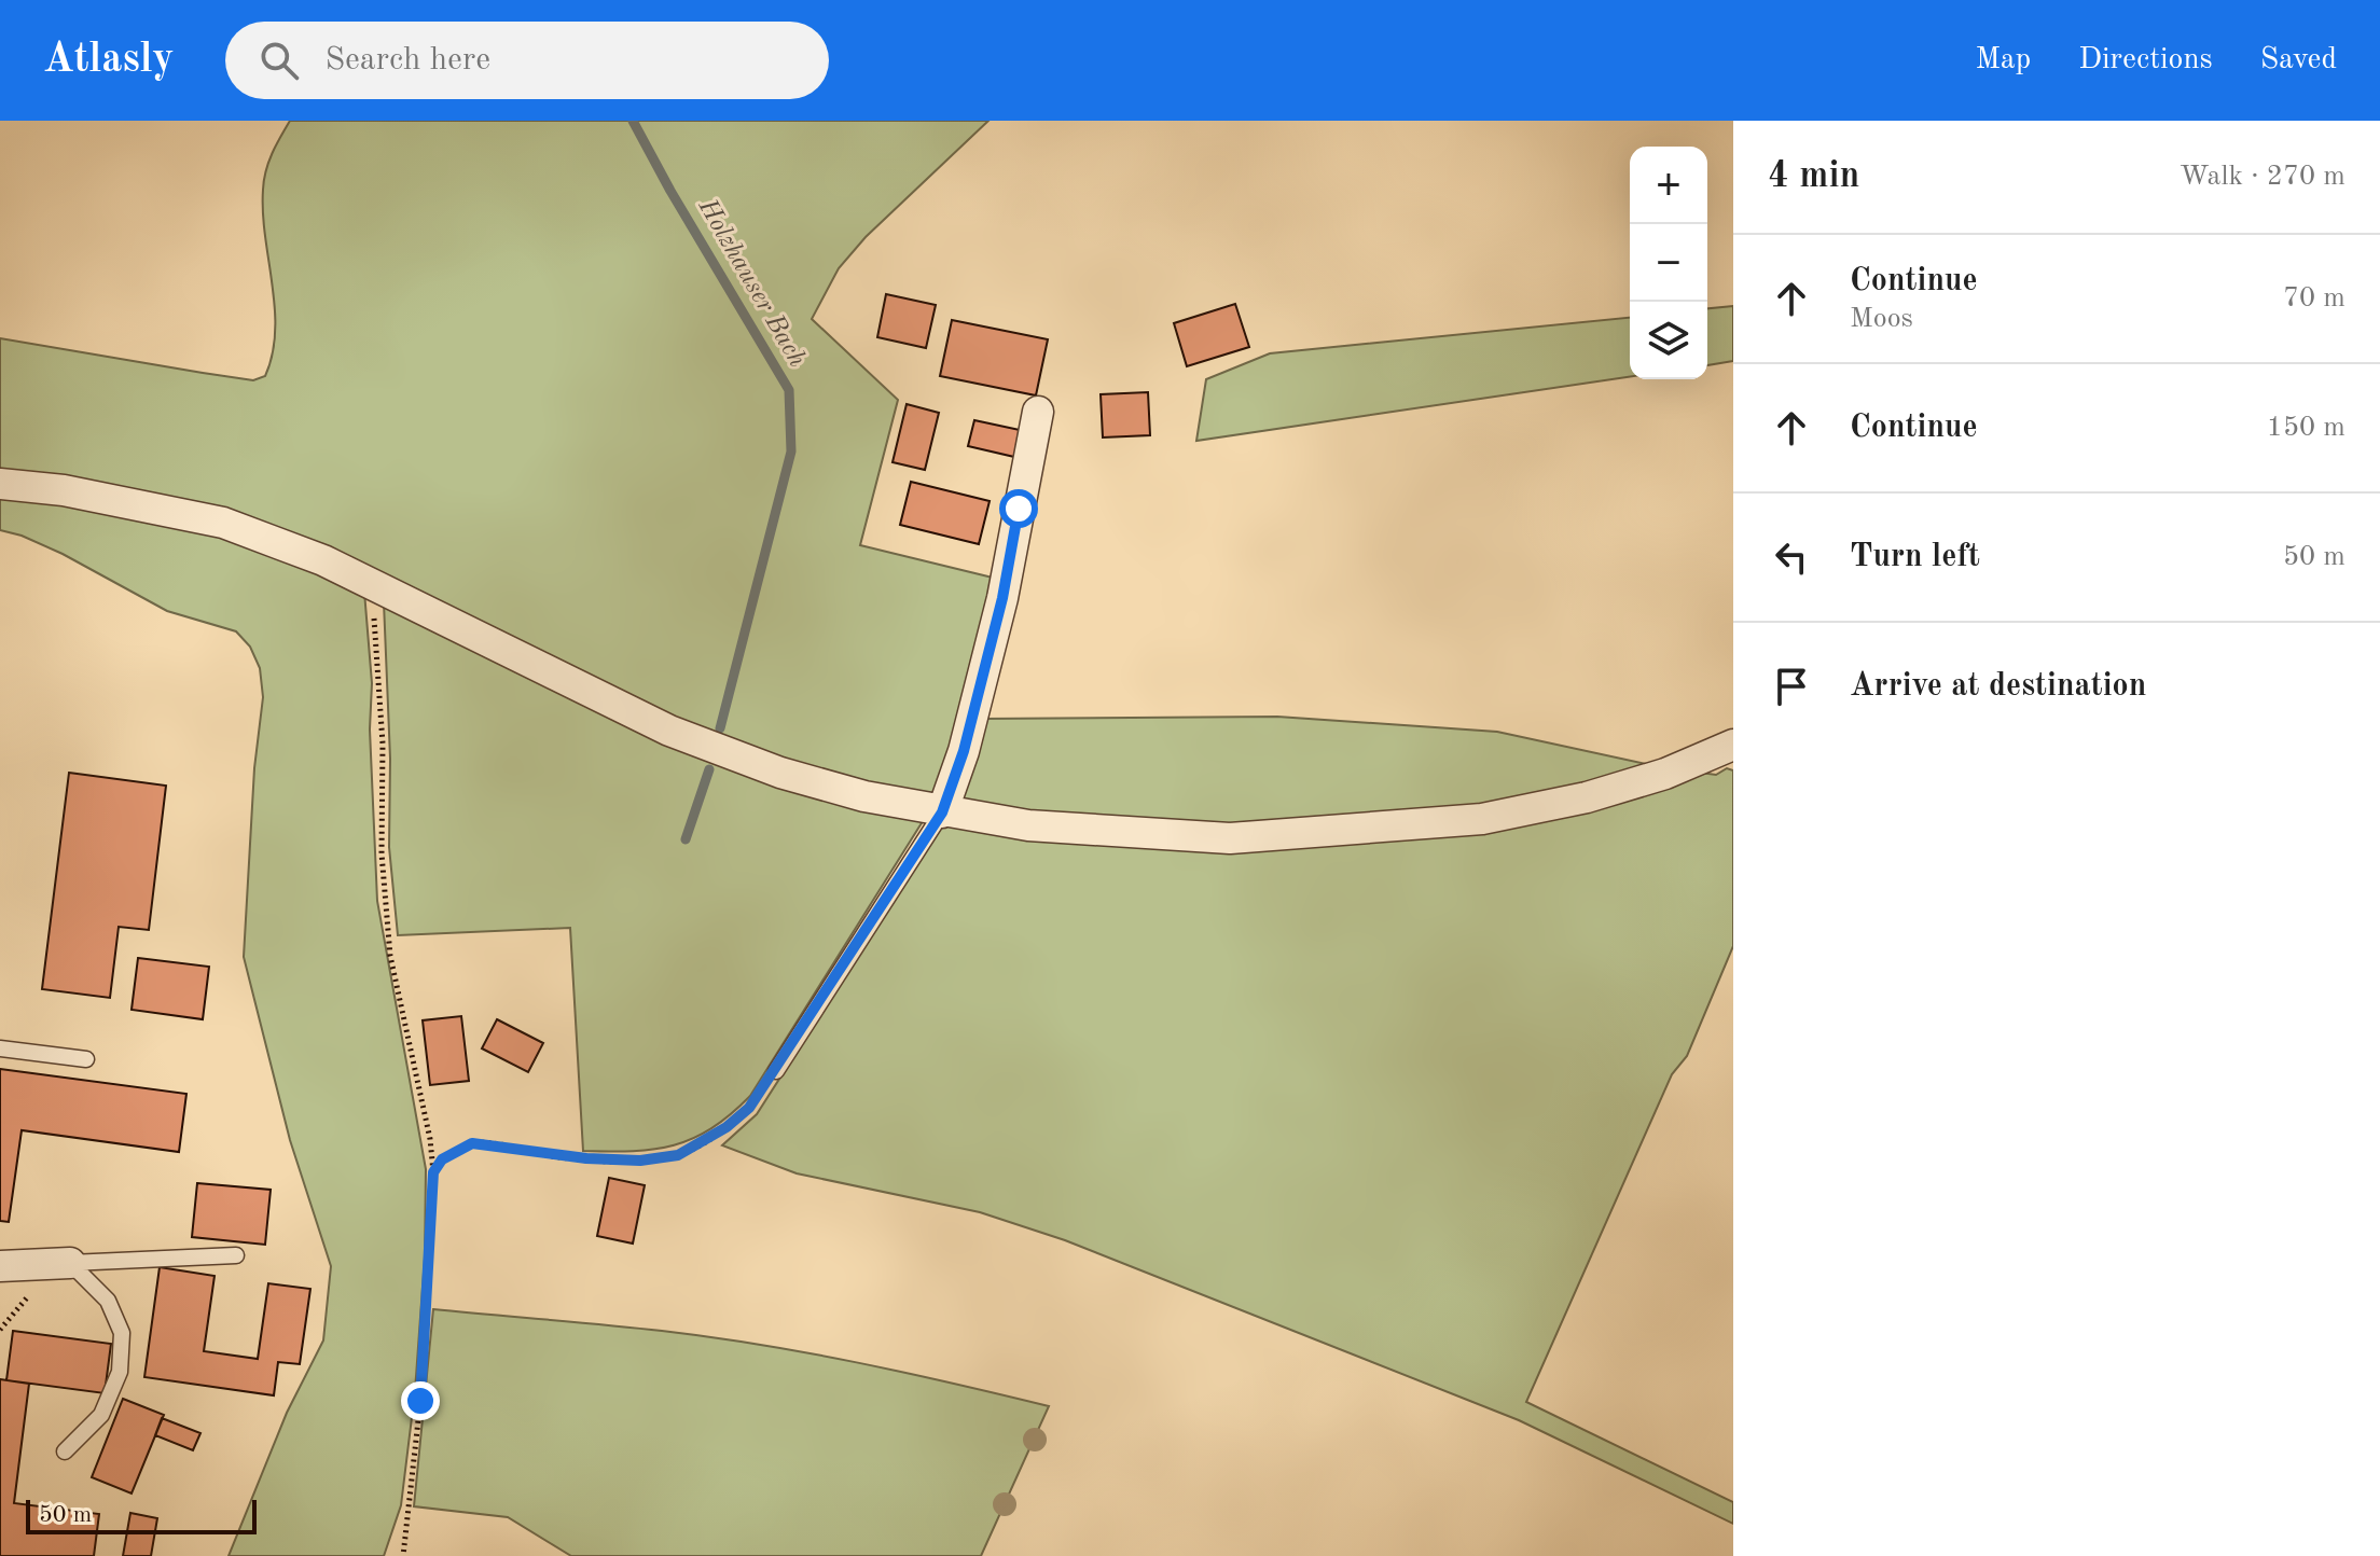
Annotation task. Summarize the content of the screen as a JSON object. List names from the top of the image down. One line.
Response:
{"water":["Holzhauser Bach"],"scale_bar":"50 m","page":{"header":"Atlasly","search":"Search here","nav":["Map","Directions","Saved"],"heading":["4 min","Walk · 270 m"],"map_buttons":["+","−"],"list":[["Continue","Moos","70 m"],["Continue","150 m"],["Turn left","50 m"],"Arrive at destination"],"scale":"50 m"}}
